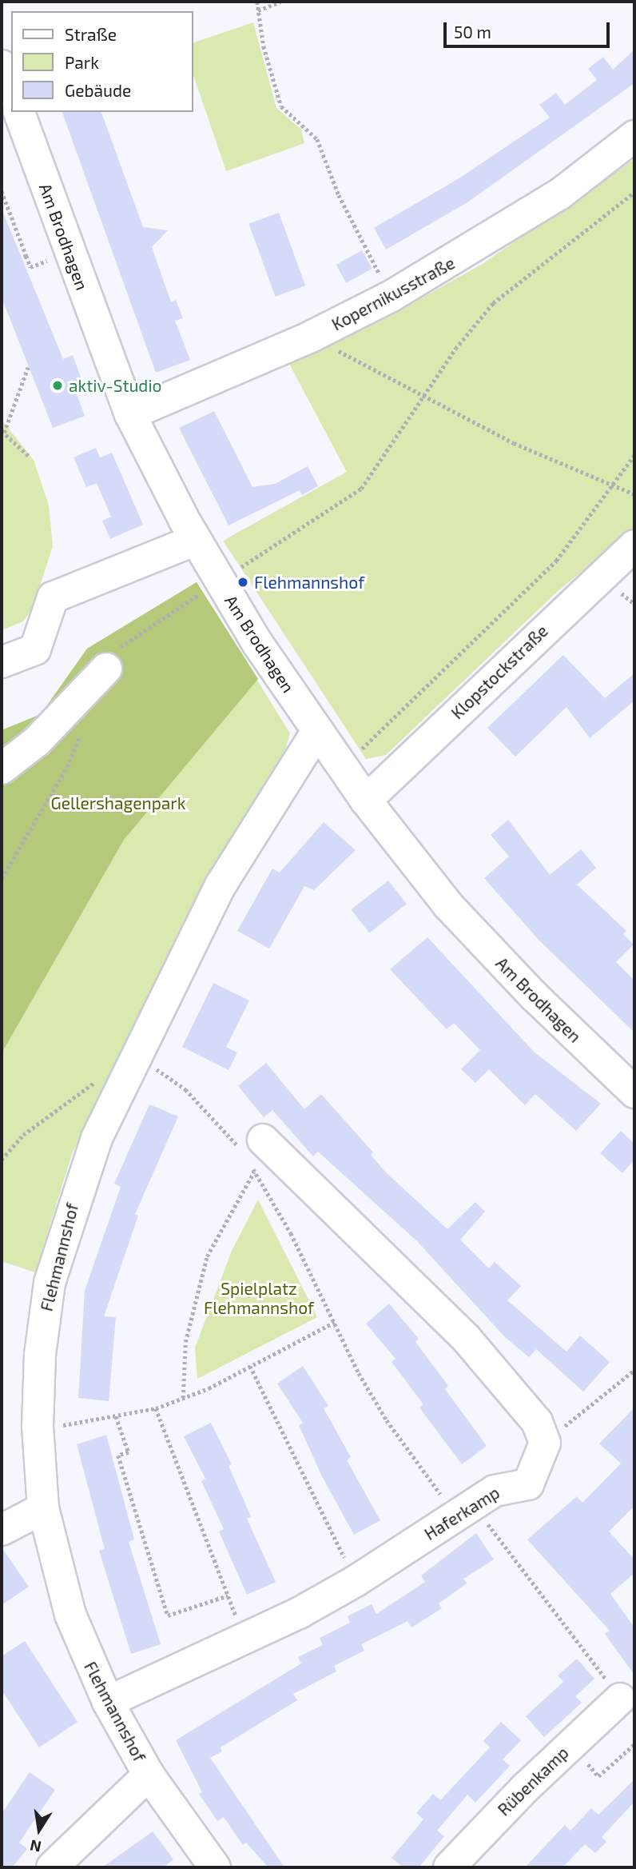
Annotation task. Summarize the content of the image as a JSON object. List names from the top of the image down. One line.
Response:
{"streets":{"street":["Am Brodhagen","Kopernikusstraße","Klopstockstraße","Flehmannshof","Haferkamp","Rübenkamp"]},"crossings":[["Am Brodhagen","Kopernikusstraße"],["Am Brodhagen","Klopstockstraße"],["Am Brodhagen","Flehmannshof"],["Flehmannshof","Haferkamp"]],"parks":["Gellershagenpark","Spielplatz Flehmannshof"],"places":["aktiv-Studio","Flehmannshof"],"legend":["Straße","Park","Gebäude"],"scale_bar":"50 m","north":"bottom"}
